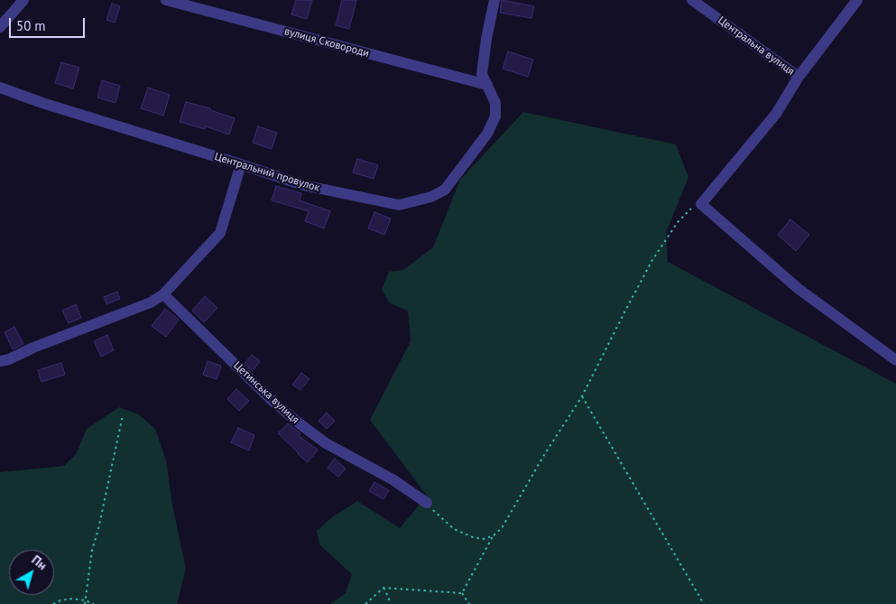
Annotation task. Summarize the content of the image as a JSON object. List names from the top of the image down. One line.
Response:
{"streets":{"street":["вулиця Сковороди","Центральна вулиця","Центральний провулок","Цетинська вулиця"]},"crossings":[["вулиця Сковороди","Центральний провулок"]],"scale_bar":"50 m","north":"top right"}
